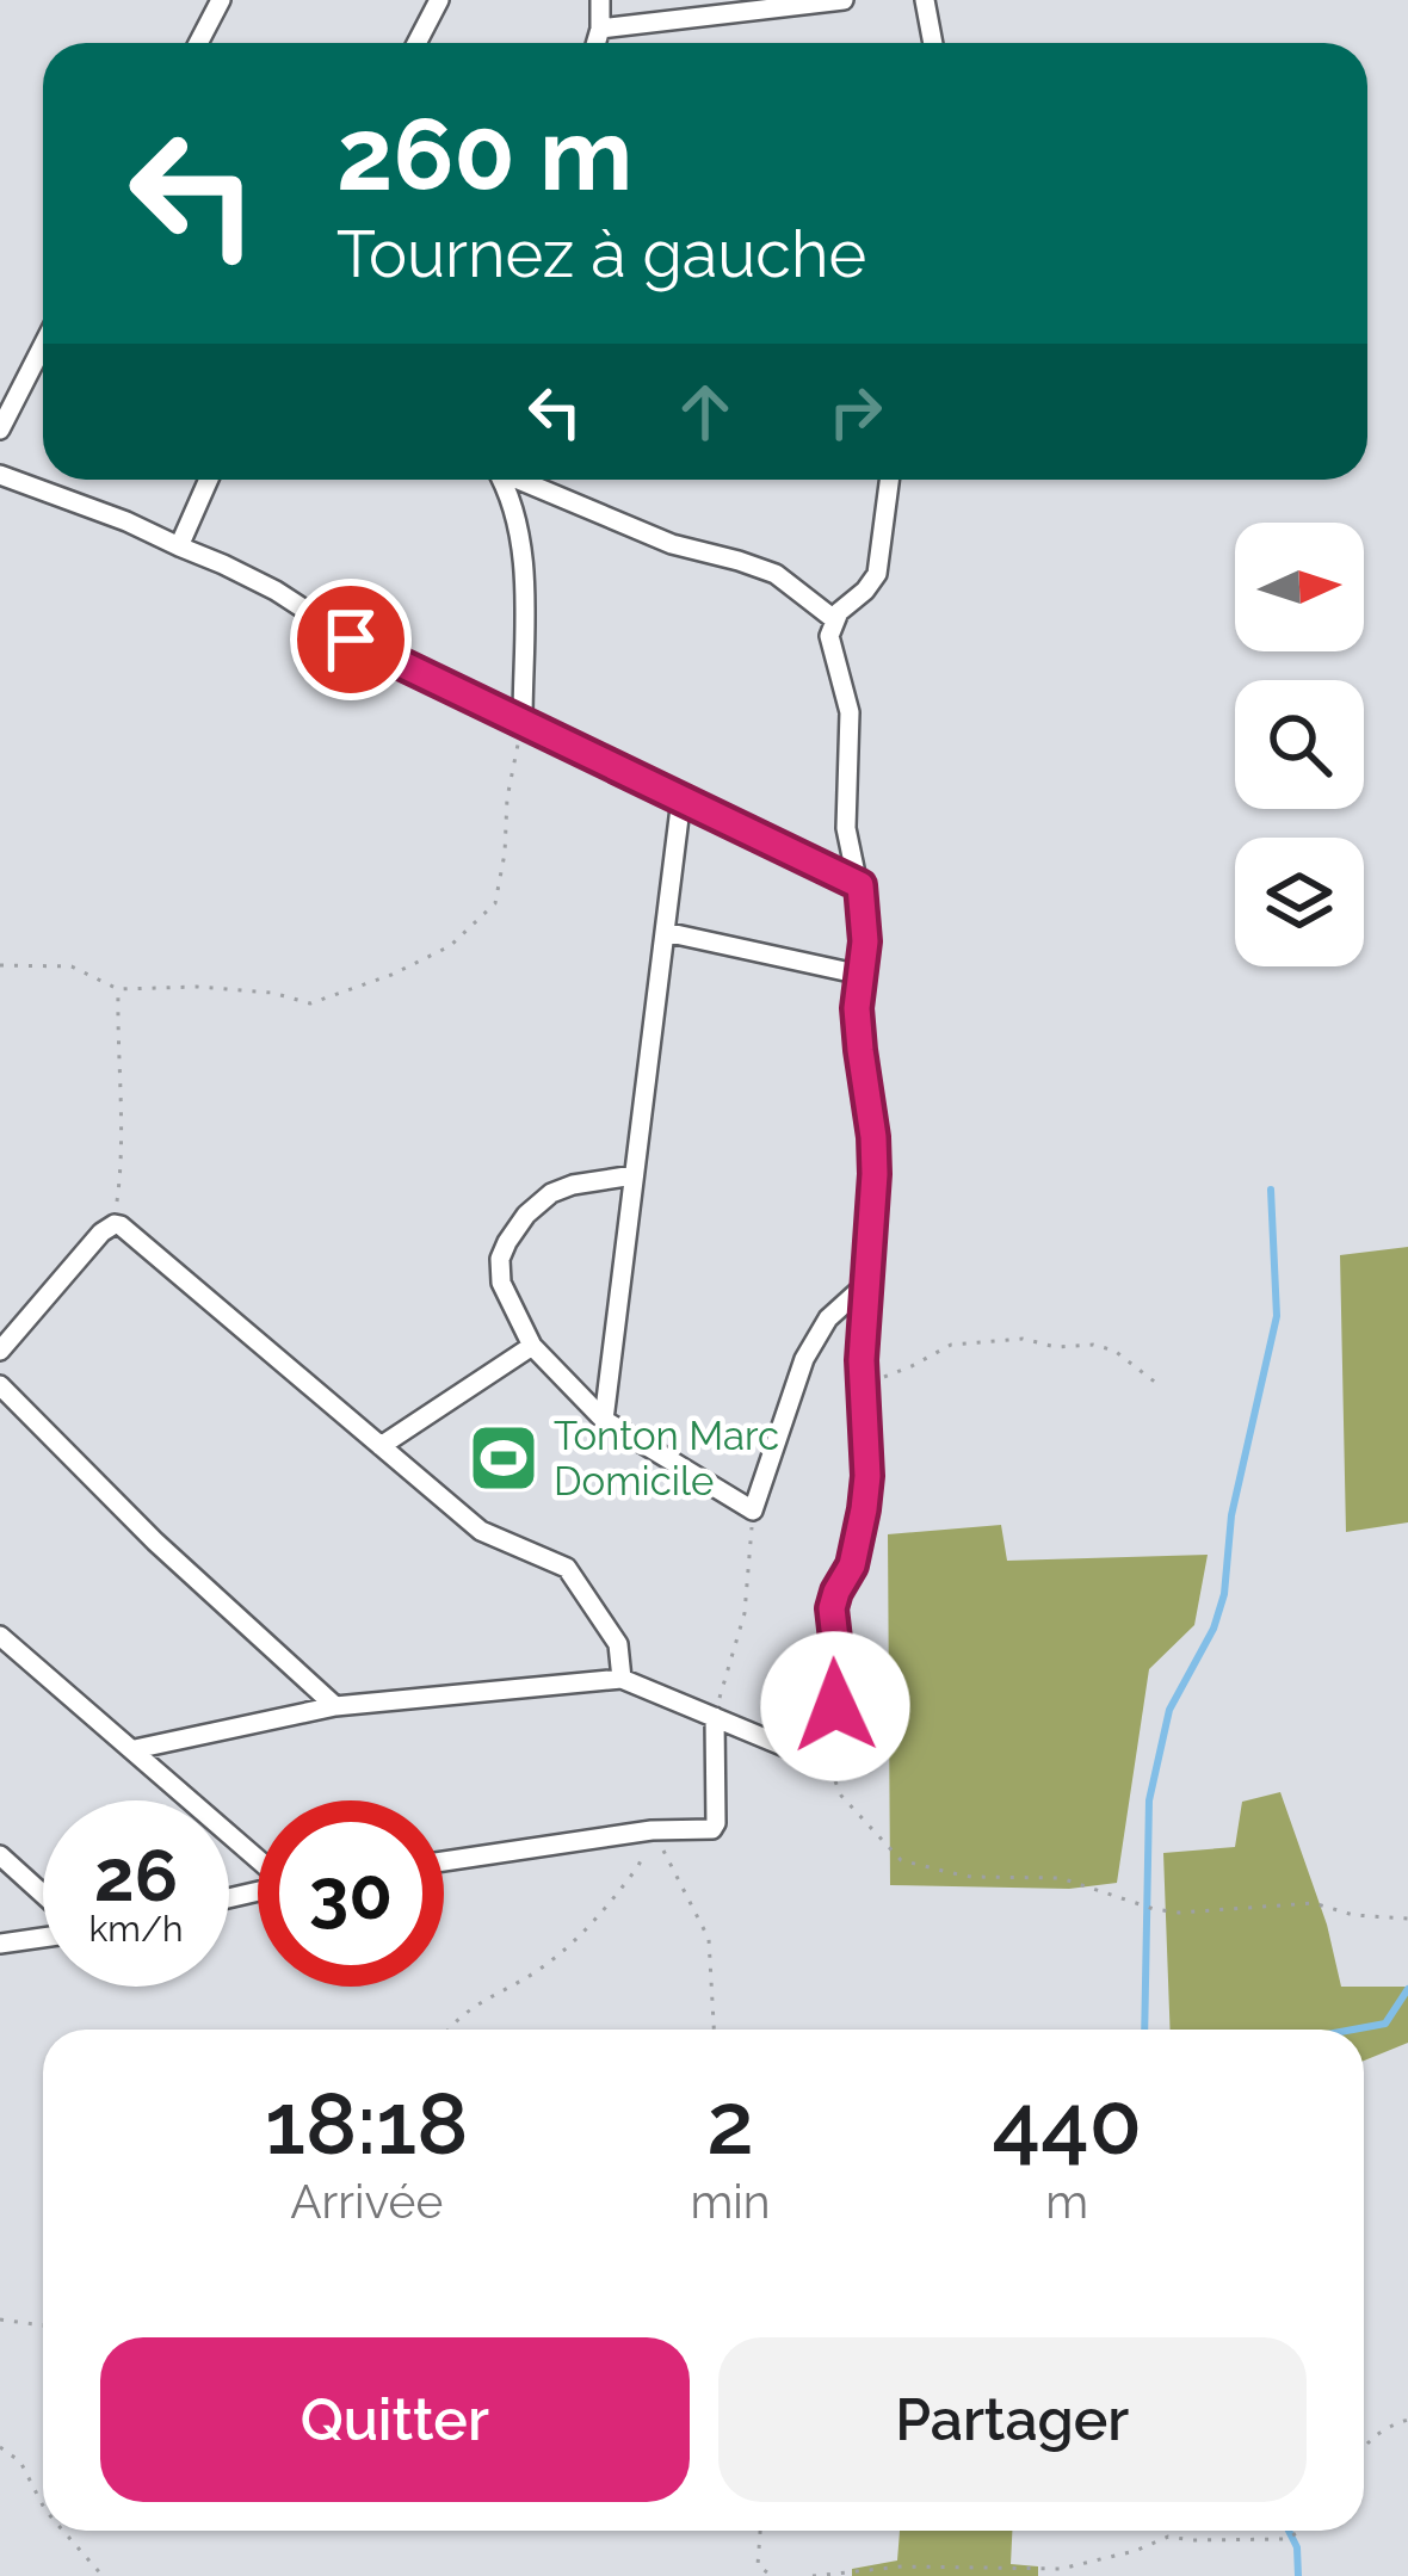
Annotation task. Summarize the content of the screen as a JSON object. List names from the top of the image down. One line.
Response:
{"places":{"sports":["Tonton Marc Domicile"]},"north":"right","page":{"turn":["260 m","Tournez à gauche"],"speed":"26 km/h","limit":"30","eta":["18:18","Arrivée","2","min","440","m"],"buttons":["Quitter","Partager"]}}
